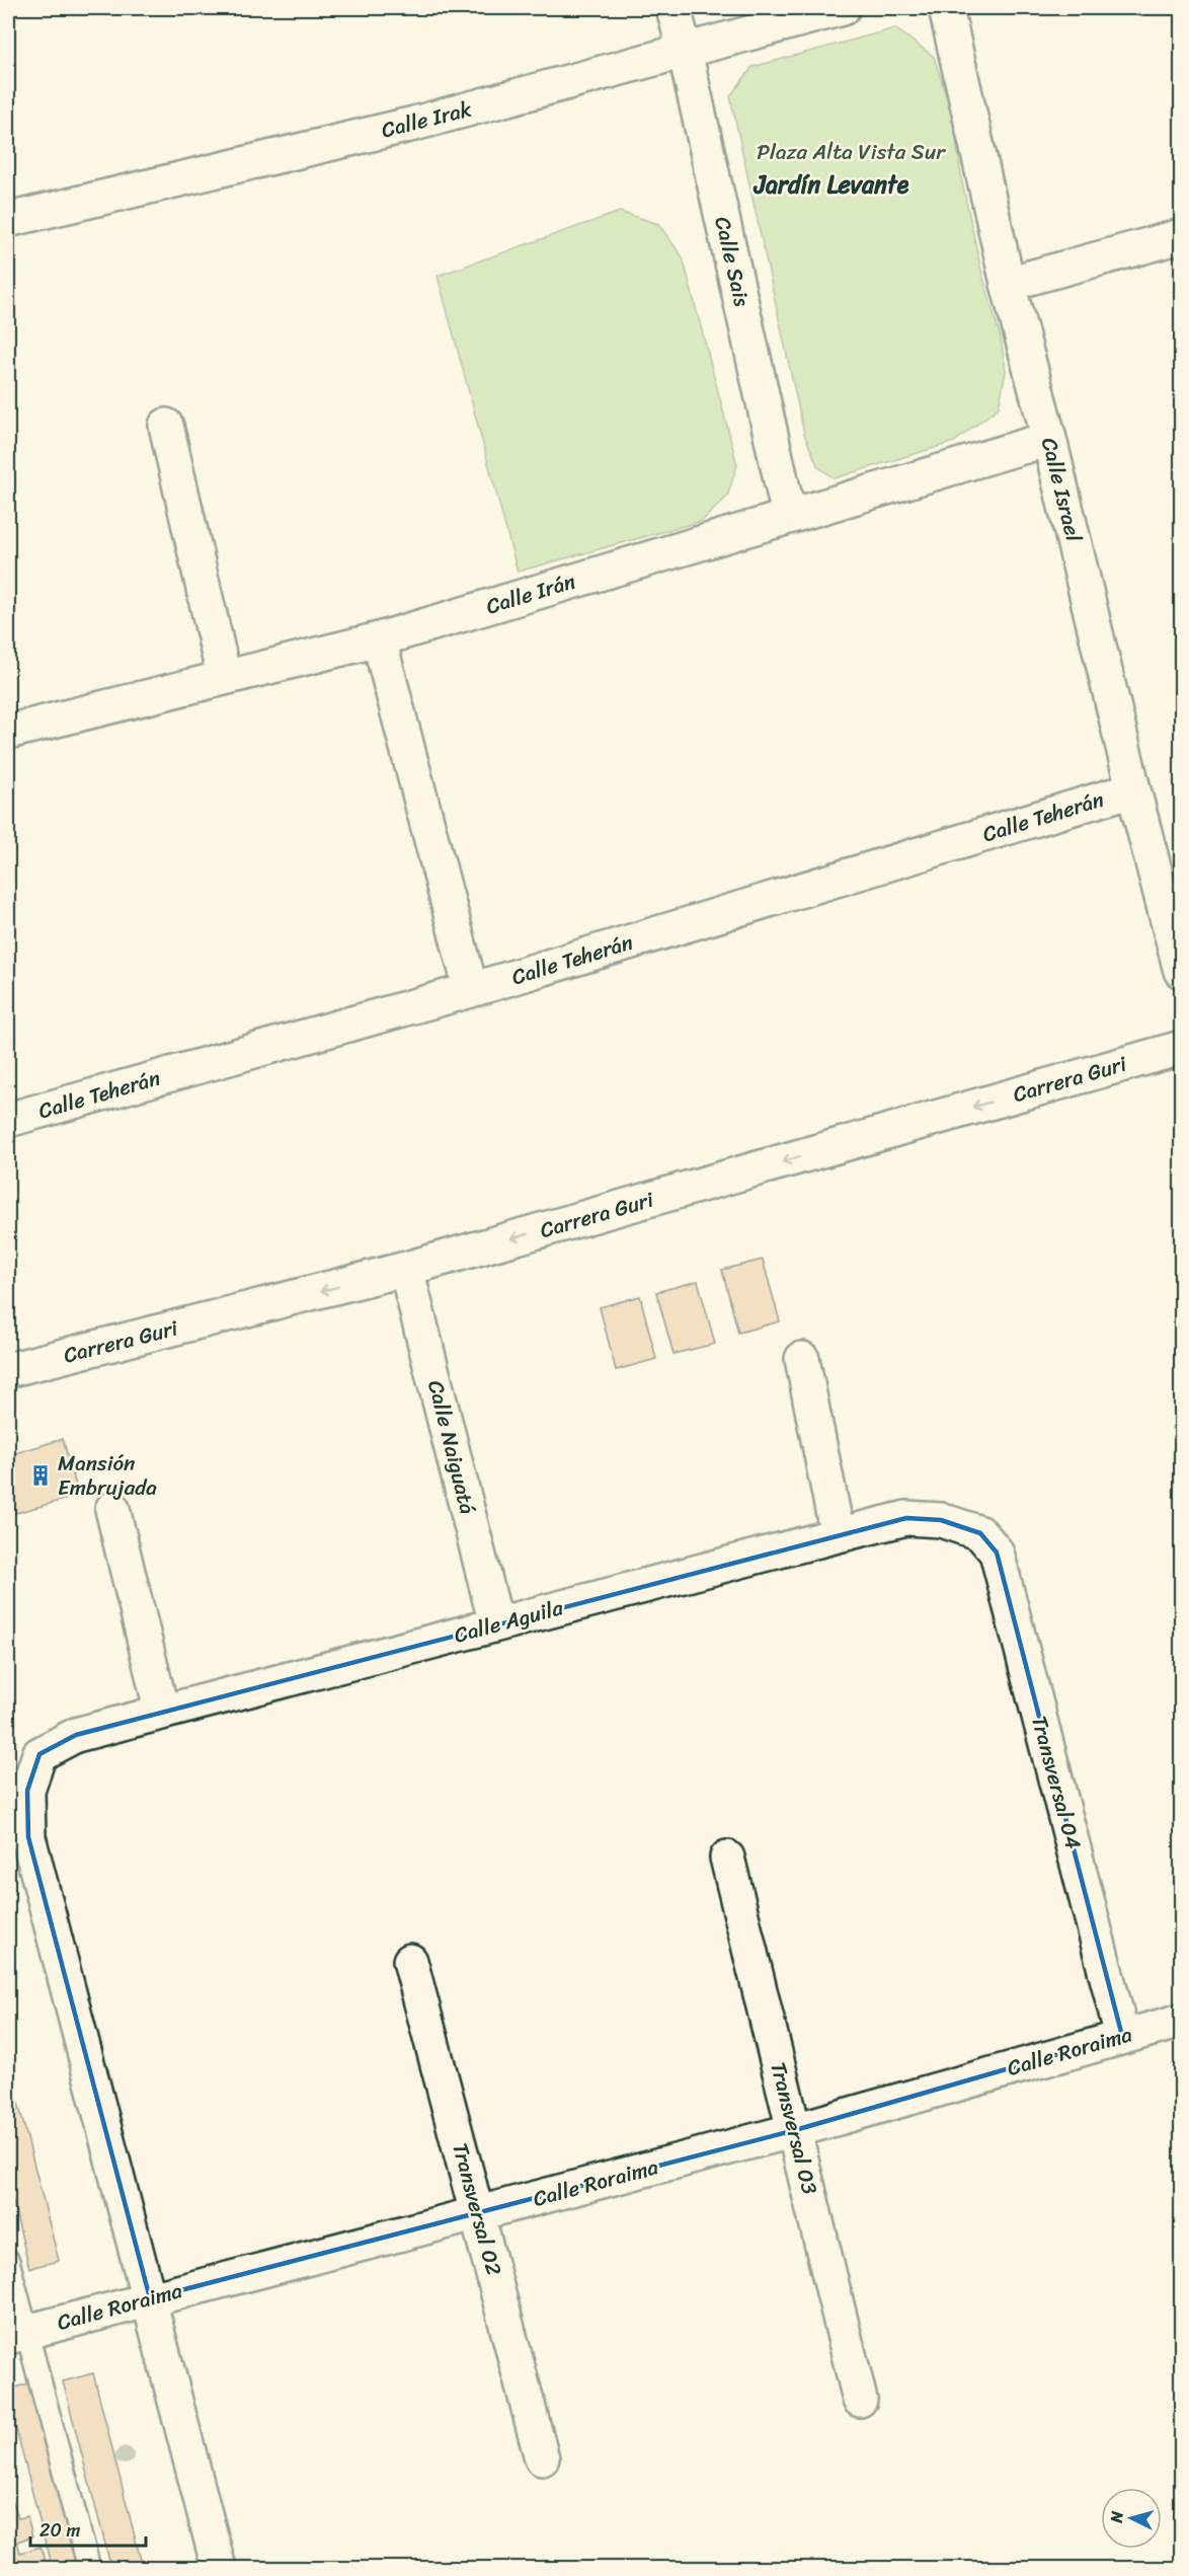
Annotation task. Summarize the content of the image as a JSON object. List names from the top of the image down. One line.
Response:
{"streets":{"street":["Calle Irak","Calle Sais","Calle Israel","Calle Irán","Calle Teherán","Carrera Guri","Calle Naiguatá","Calle Aguila","Transversal 04","Calle Roraima","Transversal 03","Transversal 02"]},"crossings":[["Calle Irak","Calle Sais"],["Calle Sais","Calle Irán"],["Calle Israel","Calle Irán"],["Calle Israel","Calle Teherán"],["Carrera Guri","Calle Naiguatá"],["Calle Naiguatá","Calle Aguila"],["Calle Aguila","Transversal 04"],["Calle Aguila","Calle Roraima"],["Transversal 04","Calle Roraima"],["Calle Roraima","Transversal 03"],["Calle Roraima","Transversal 02"]],"one_way":["Carrera Guri"],"districts":["Jardín Levante"],"parks":["Plaza Alta Vista Sur"],"places":{"building":["Mansión Embrujada"]},"scale_bar":"20 m","north":"left"}
